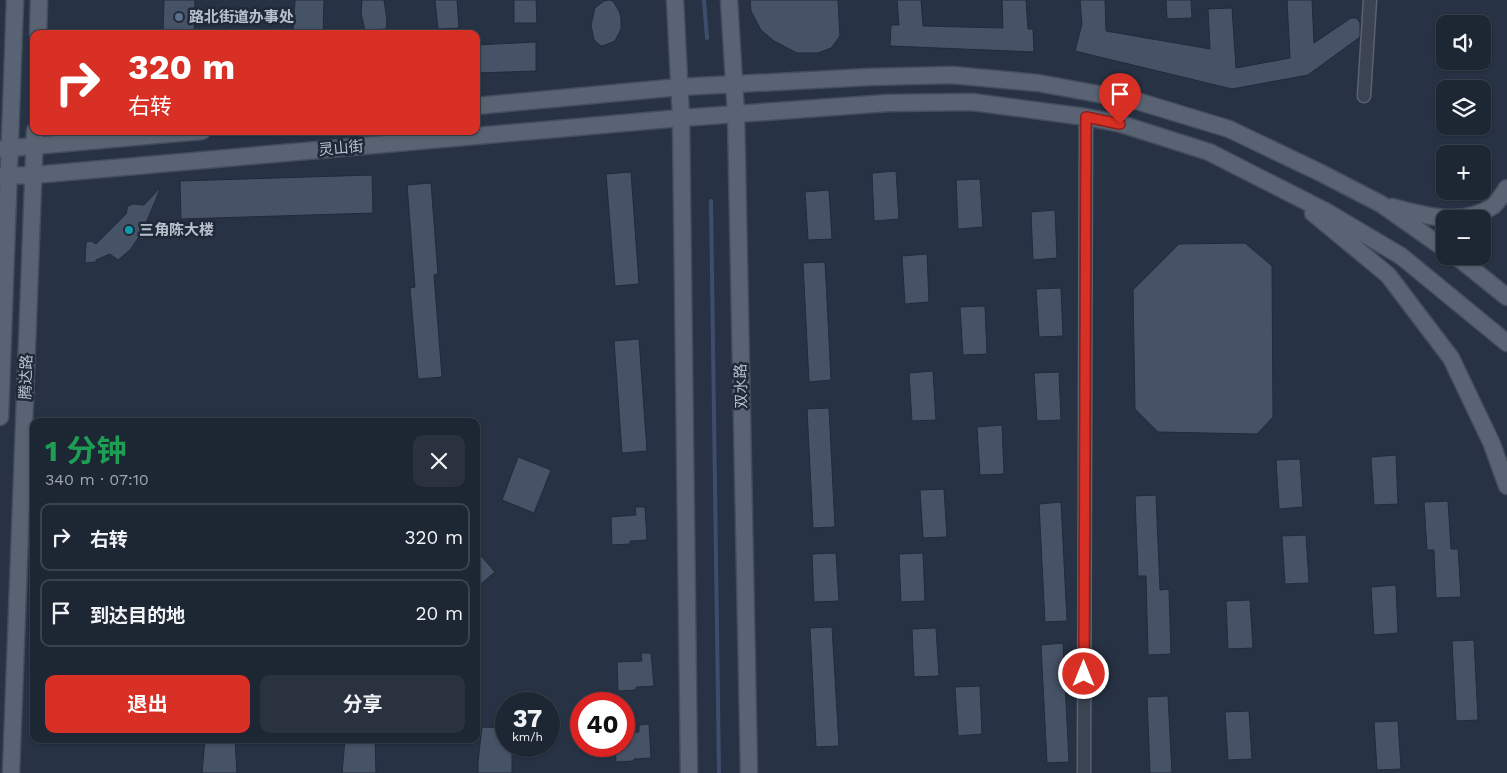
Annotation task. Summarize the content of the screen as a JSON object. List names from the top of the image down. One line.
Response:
{"streets":{"main road":["灵山街","腾达路","双水路"]},"crossings":[["灵山街","腾达路"],["灵山街","双水路"]],"places":["路北街道办事处","三角陈大楼"],"page":{"map_buttons":["+","−"],"turn":["320 m","右转"],"heading":["1 分钟","340 m · 07:10"],"list":[{"name":"右转","value":"320 m"},{"name":"到达目的地","value":"20 m"}],"buttons":["退出","分享"],"speed":"37 km/h","limit":"40"}}
